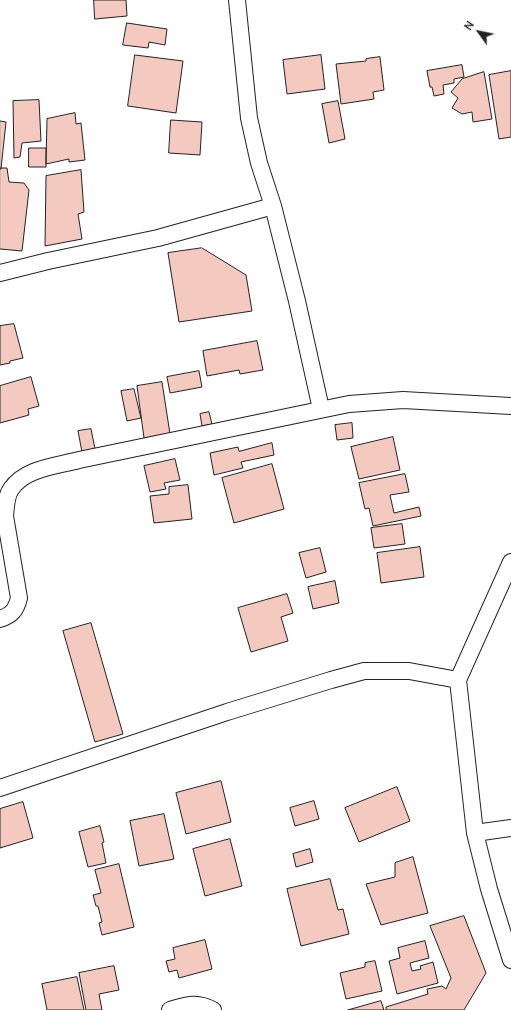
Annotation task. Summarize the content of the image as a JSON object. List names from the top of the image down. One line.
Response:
{"north":"top left"}
